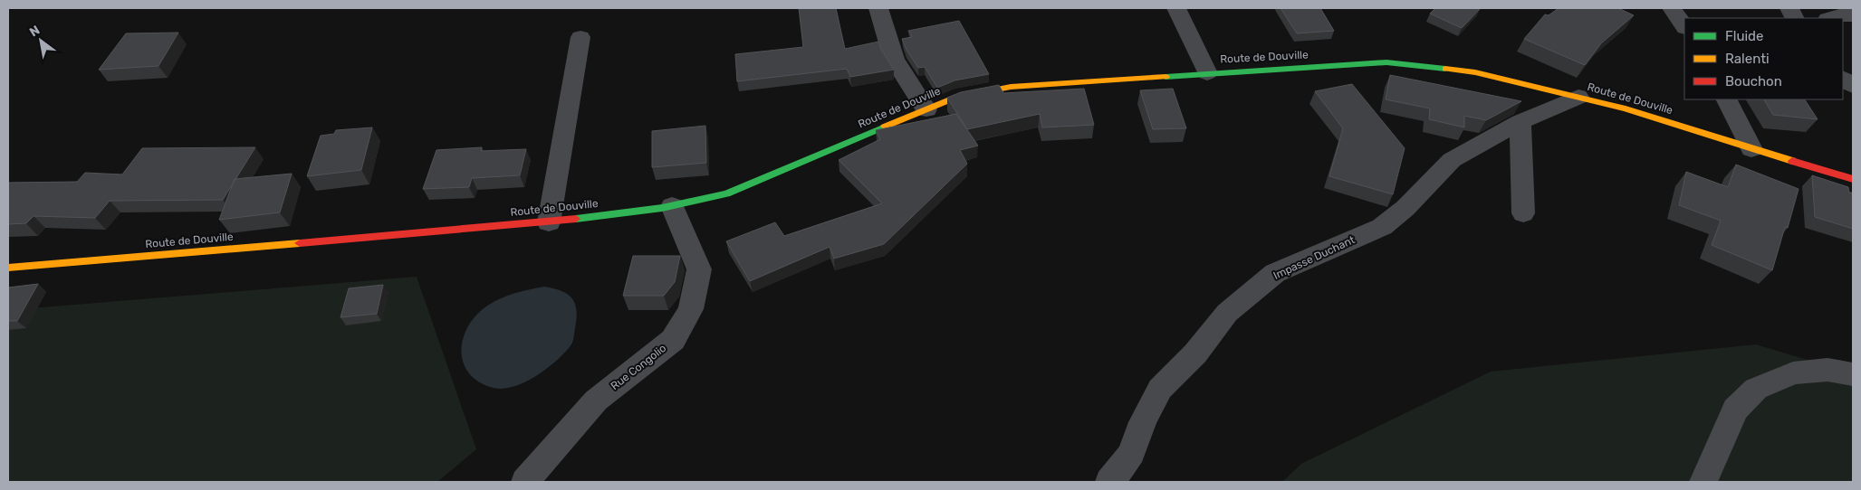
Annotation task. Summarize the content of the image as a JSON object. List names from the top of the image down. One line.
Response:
{"streets":{"main road":["Route de Douville"],"street":["Impasse Duchant","Rue Congolio"]},"crossings":[["Route de Douville","Impasse Duchant"],["Route de Douville","Rue Congolio"]],"legend":["Fluide","Ralenti","Bouchon"],"north":"top left"}
